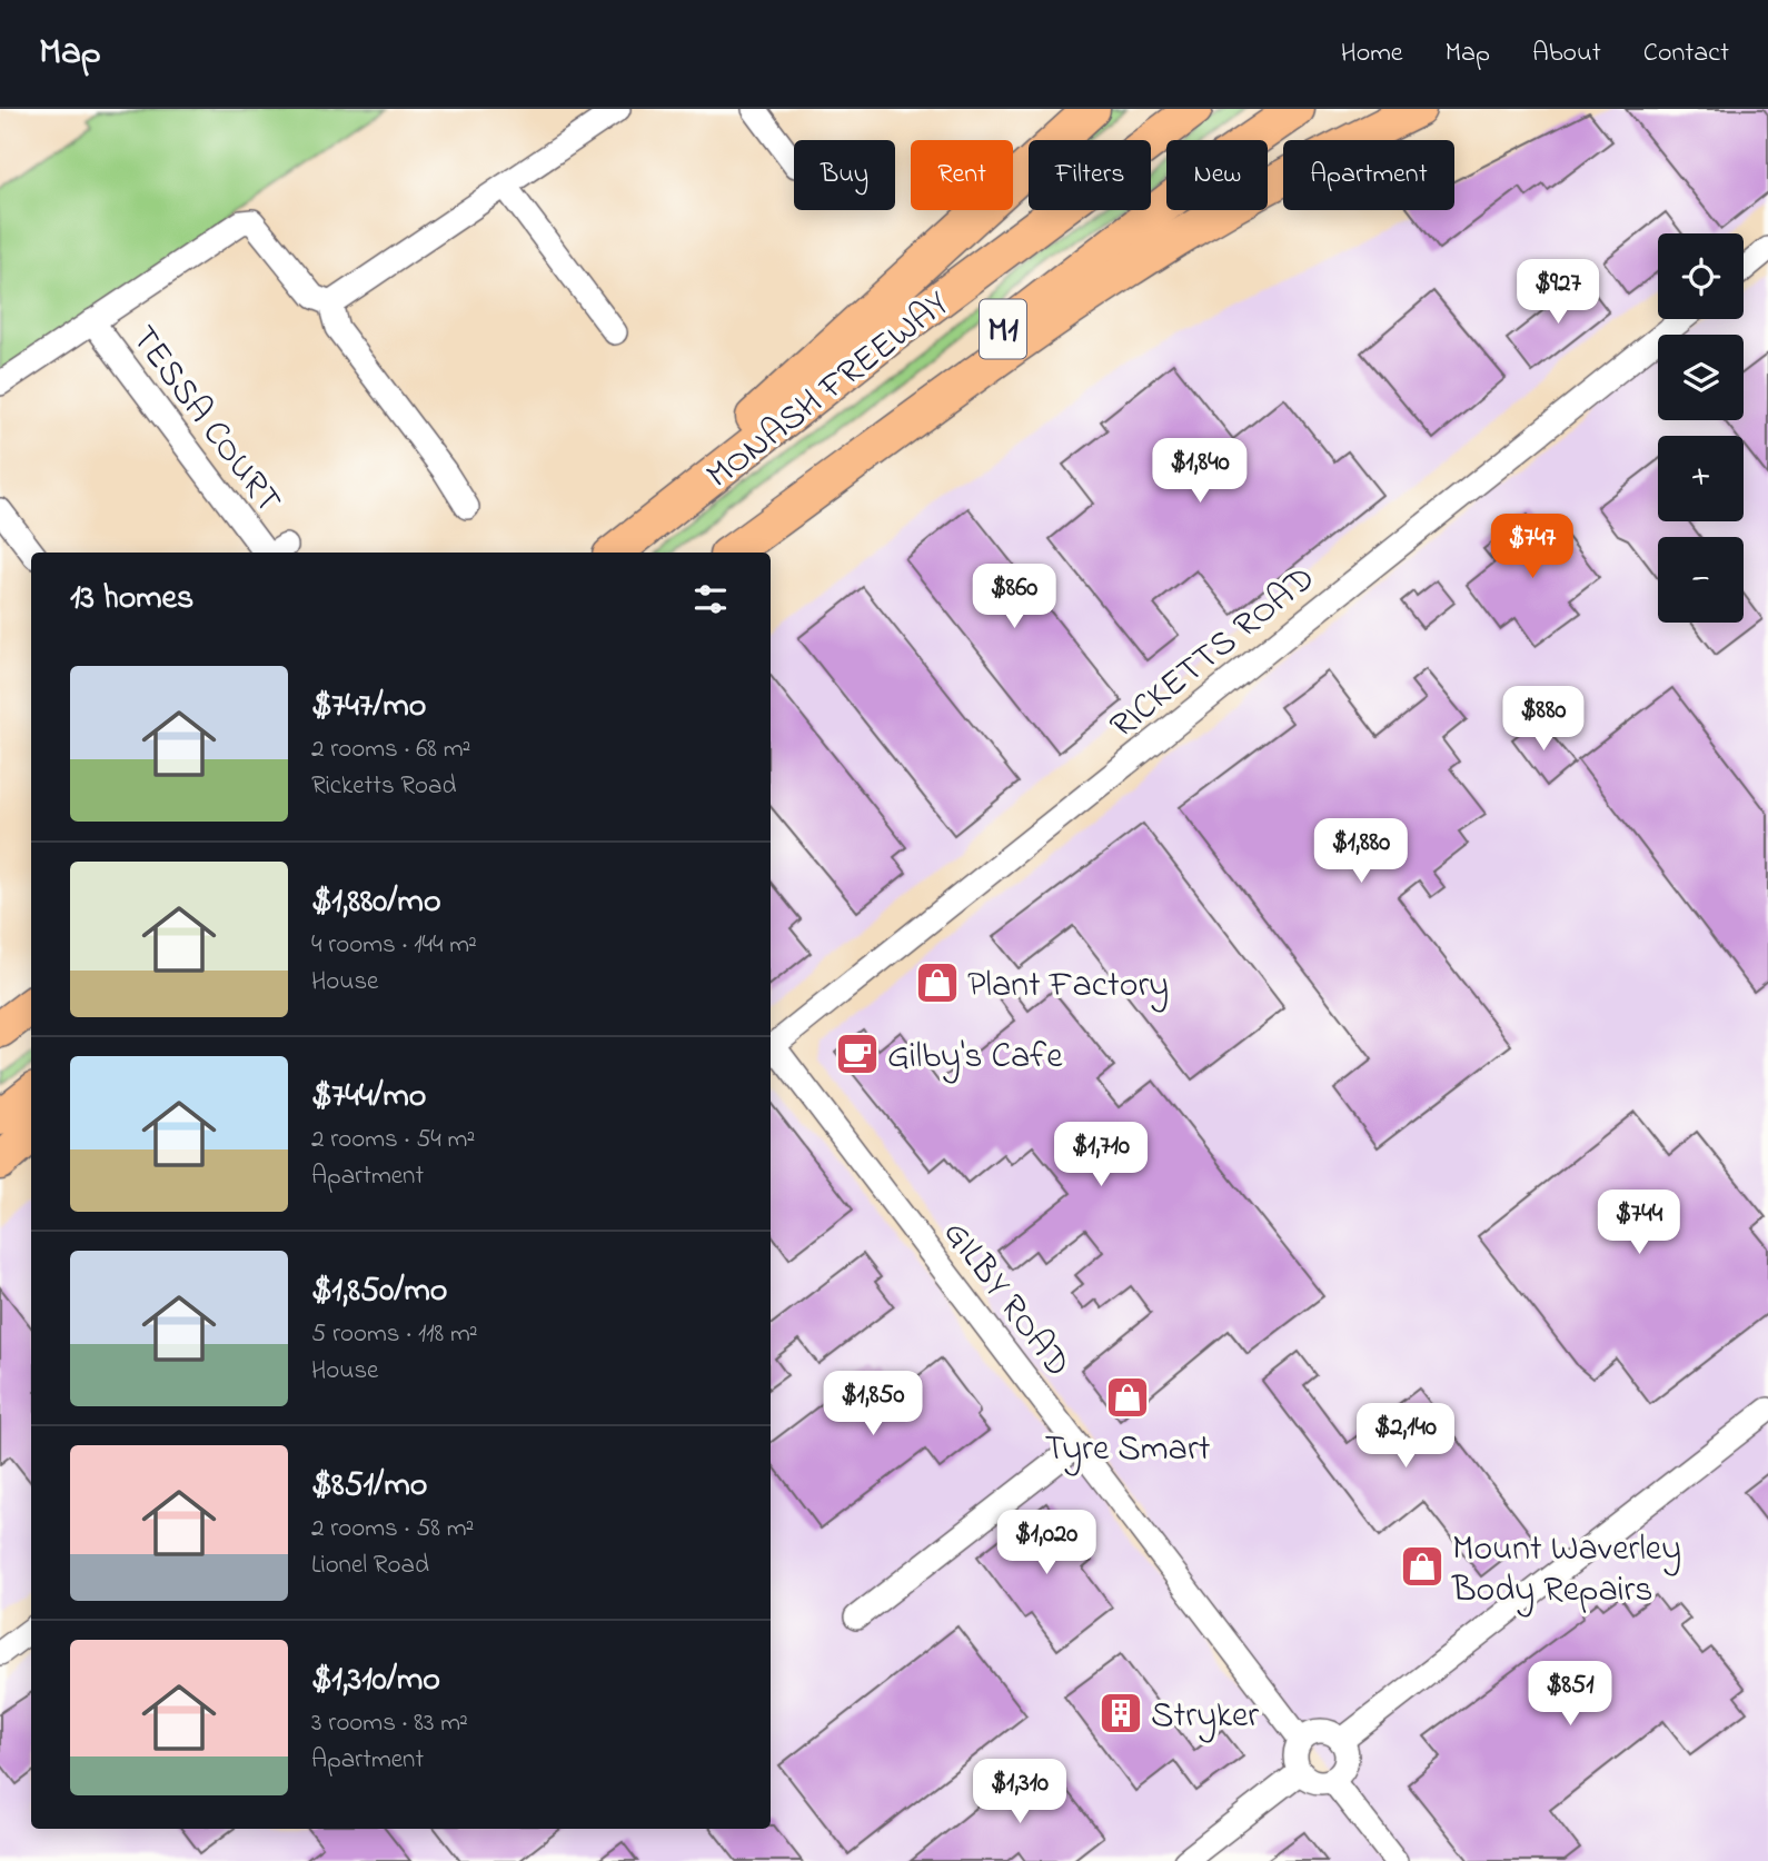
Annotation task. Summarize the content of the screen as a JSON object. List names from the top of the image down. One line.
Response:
{"streets":{"highway":["M1","MONASH FREEWAY"],"street":["TESSA COURT","RICKETTS ROAD","GILBY ROAD"]},"places":{"shop":["Plant Factory","Tyre Smart","Mount Waverley Body Repairs"],"cafe":["Gilby's Cafe"],"building":["Stryker"]},"page":{"header":"Map","nav":["Home","Map","About","Contact"],"chip":["Buy","Rent","Filters","New","Apartment"],"map_buttons":["+","−"],"price":["$927","$1,840","$747","$860","$880","$1,880","$1,710","$744","$1,850","$2,140","$1,020","$851","$1,310"],"heading":"13 homes","list":[{"name":"$747/mo","note":"2 rooms · 68 m² · Ricketts Road"},{"name":"$1,880/mo","note":"4 rooms · 144 m² · House"},{"name":"$744/mo","note":"2 rooms · 54 m² · Apartment"},{"name":"$1,850/mo","note":"5 rooms · 118 m² · House"},{"name":"$851/mo","note":"2 rooms · 58 m² · Lionel Road"},{"name":"$1,310/mo","note":"3 rooms · 83 m² · Apartment"}]}}
